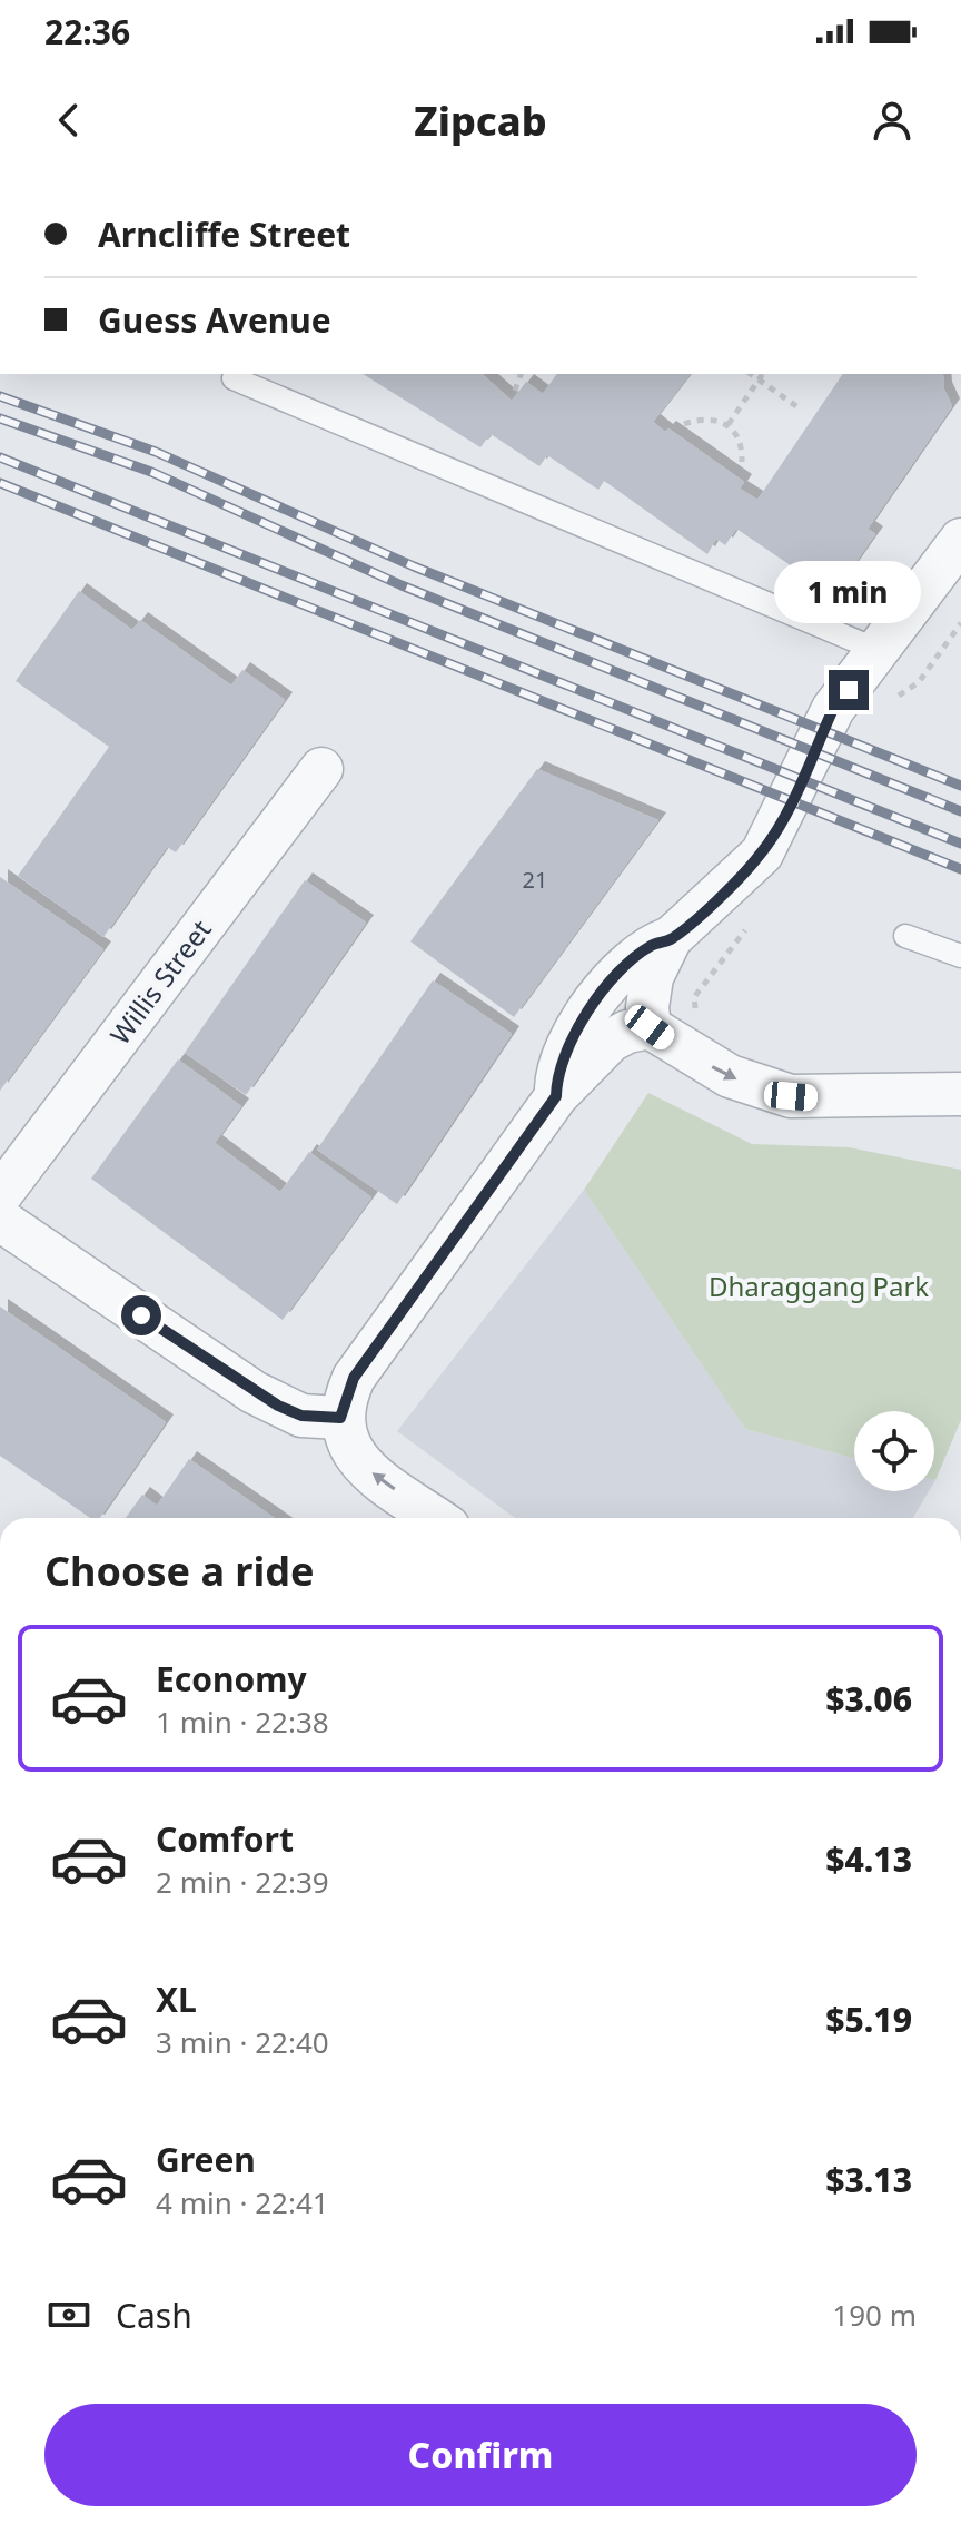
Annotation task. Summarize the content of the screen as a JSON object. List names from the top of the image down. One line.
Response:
{"streets":{"street":["Willis Street"]},"parks":["Dharaggang Park"],"house_numbers":["21"],"page":{"status":"22:36","header":"Zipcab","banner":["Arncliffe Street","Guess Avenue"],"bubble":"1 min","heading":"Choose a ride","list":[{"name":"Economy","note":"1 min · 22:38","value":"$3.06"},{"name":"Comfort","note":"2 min · 22:39","value":"$4.13"},{"name":"XL","note":"3 min · 22:40","value":"$5.19"},{"name":"Green","note":"4 min · 22:41","value":"$3.13"}],"pay":["Cash","190 m"],"buttons":"Confirm"}}
